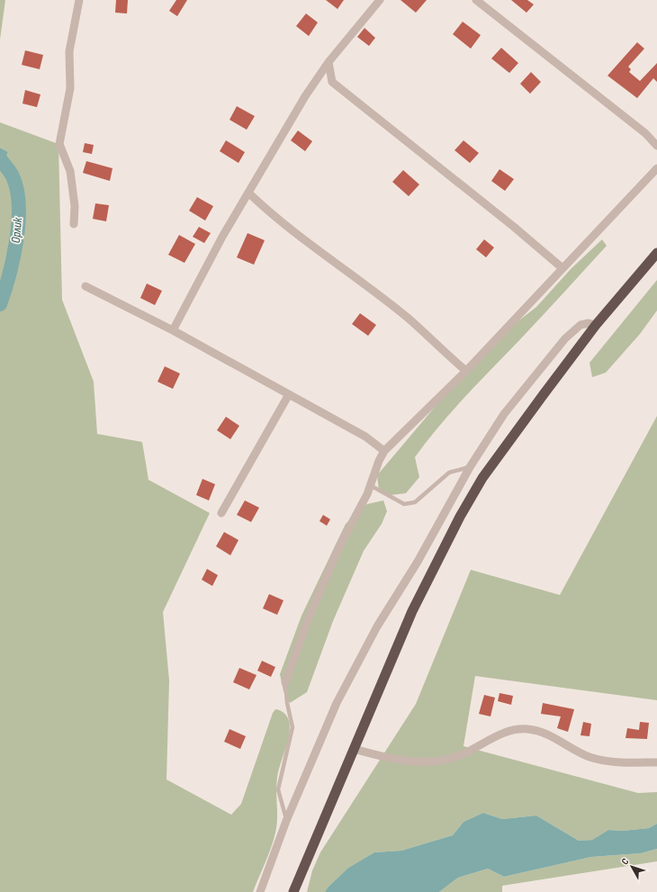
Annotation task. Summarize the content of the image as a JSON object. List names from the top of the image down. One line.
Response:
{"water":["Орлик"],"north":"top left"}
